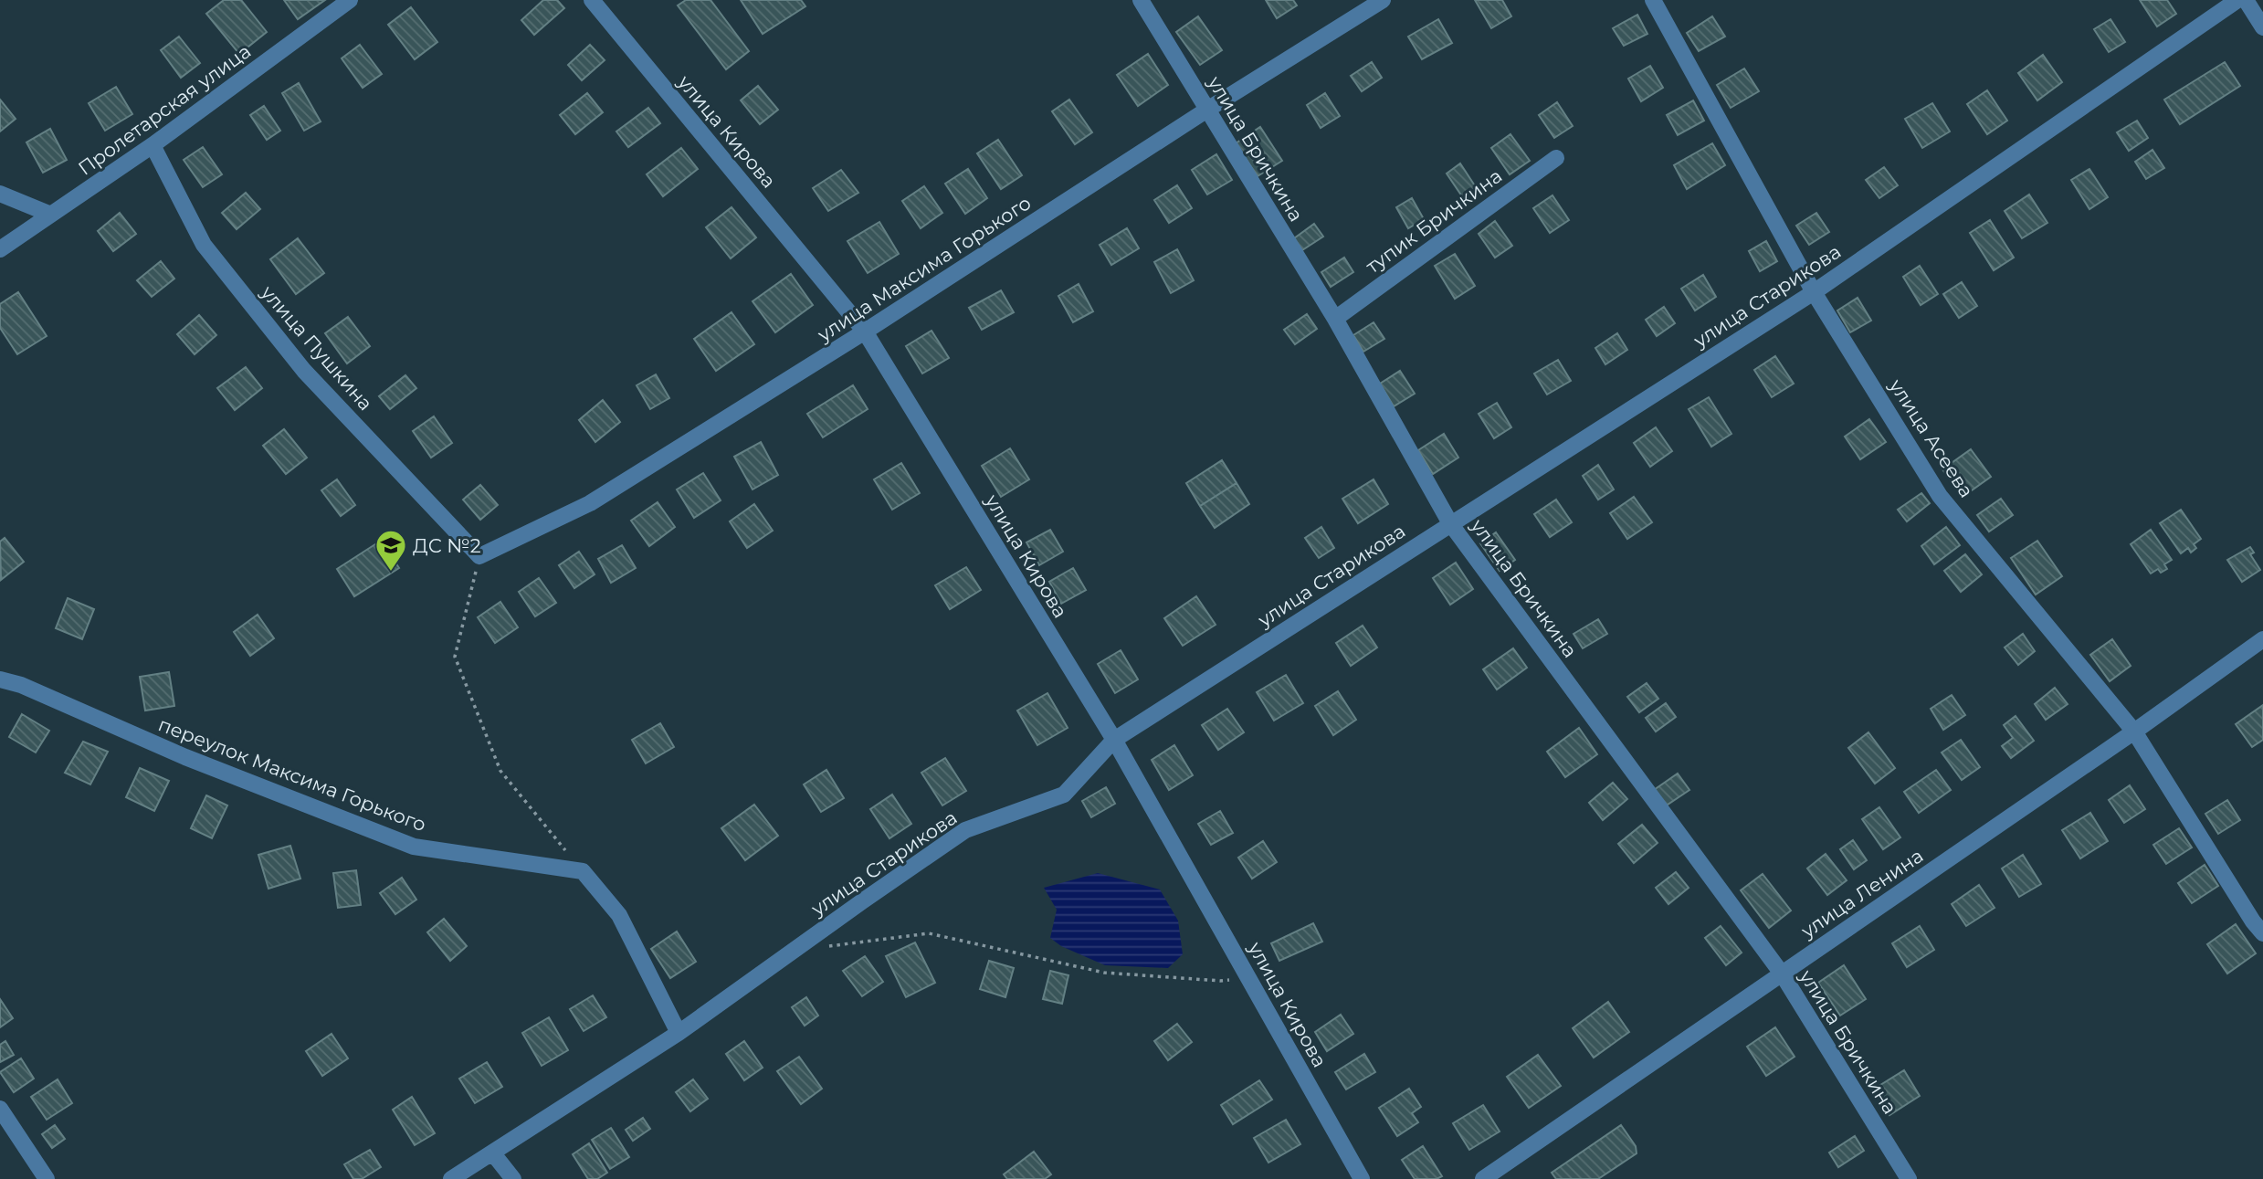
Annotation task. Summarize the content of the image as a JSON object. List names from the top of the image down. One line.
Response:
{"streets":{"street":["Пролетарская улица","улица Кирова","улица Бричкина","тупик Бричкина","улица Максима Горького","улица Старикова","улица Пушкина","улица Асеева","переулок Максима Горького","улица Ленина"]},"crossings":[["Пролетарская улица","улица Пушкина"],["улица Кирова","улица Максима Горького"],["улица Кирова","улица Старикова"],["улица Бричкина","тупик Бричкина"],["улица Бричкина","улица Максима Горького"],["улица Бричкина","улица Старикова"],["улица Бричкина","улица Ленина"],["улица Максима Горького","улица Пушкина"],["улица Старикова","улица Асеева"],["улица Асеева","улица Ленина"]],"places":{"school or university":["ДС №2"]}}
